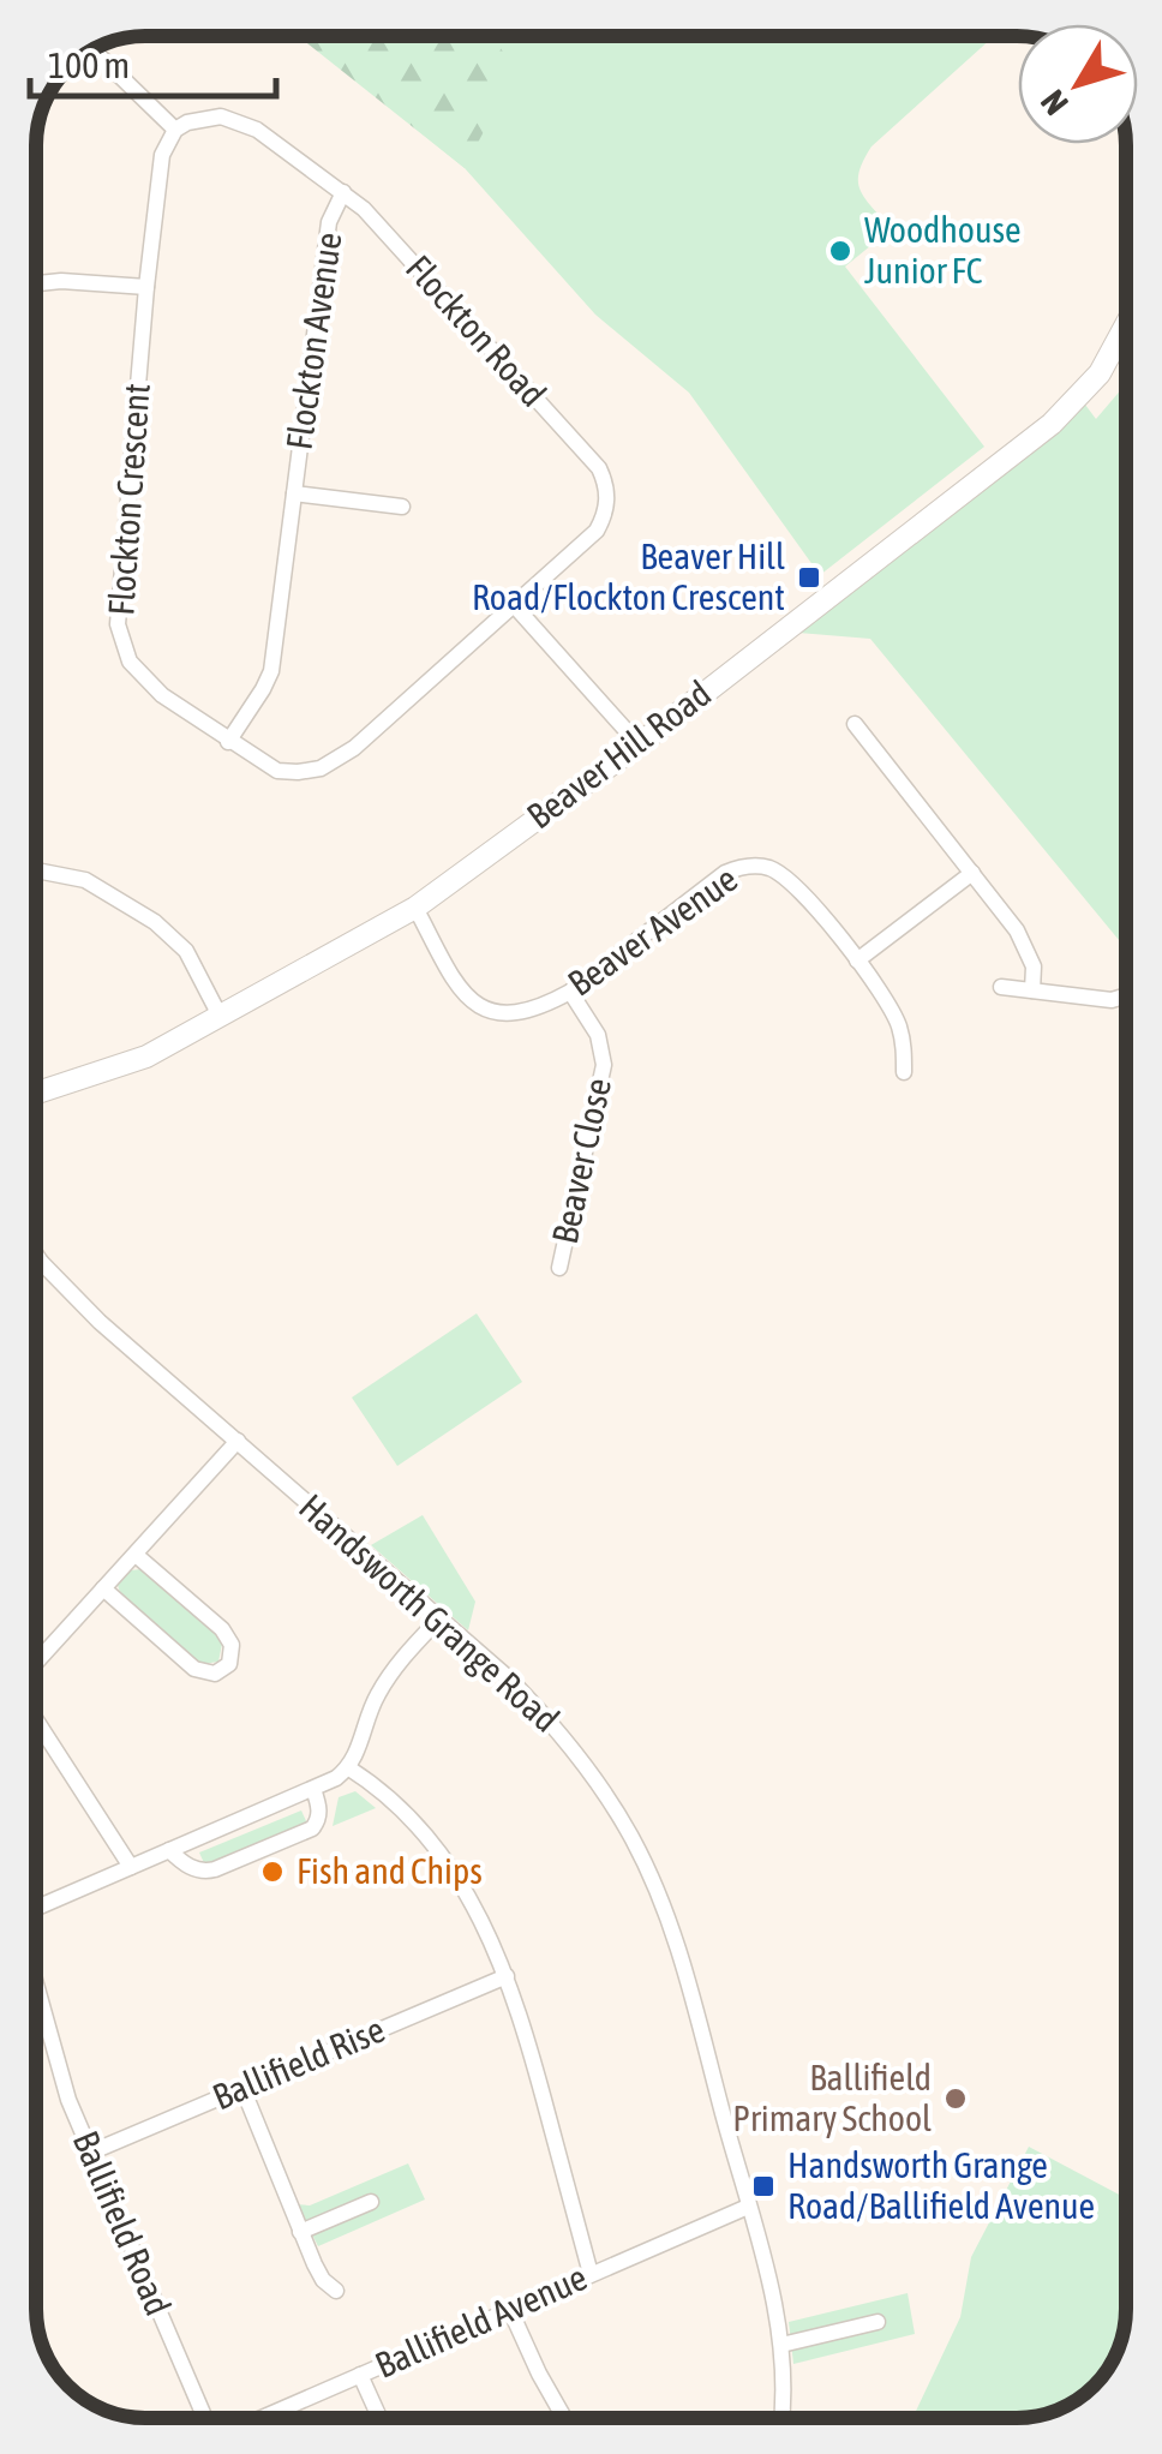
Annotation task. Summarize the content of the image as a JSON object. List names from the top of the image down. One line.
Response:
{"streets":{"main road":["Beaver Hill Road"],"street":["Flockton Road","Flockton Avenue","Flockton Crescent","Beaver Avenue","Beaver Close","Handsworth Grange Road","Ballifield Rise","Ballifield Road","Ballifield Avenue"]},"crossings":[["Flockton Road","Flockton Avenue"],["Flockton Road","Flockton Crescent"],["Flockton Avenue","Flockton Crescent"],["Beaver Hill Road","Beaver Avenue"],["Beaver Avenue","Beaver Close"],["Handsworth Grange Road","Ballifield Avenue"],["Ballifield Rise","Ballifield Road"]],"places":{"other":["Woodhouse Junior FC","Fish and Chips","Ballifield Primary School"],"transit":["Beaver Hill Road/Flockton Crescent","Handsworth Grange Road/Ballifield Avenue"]},"scale_bar":"100 m","north":"bottom left"}
